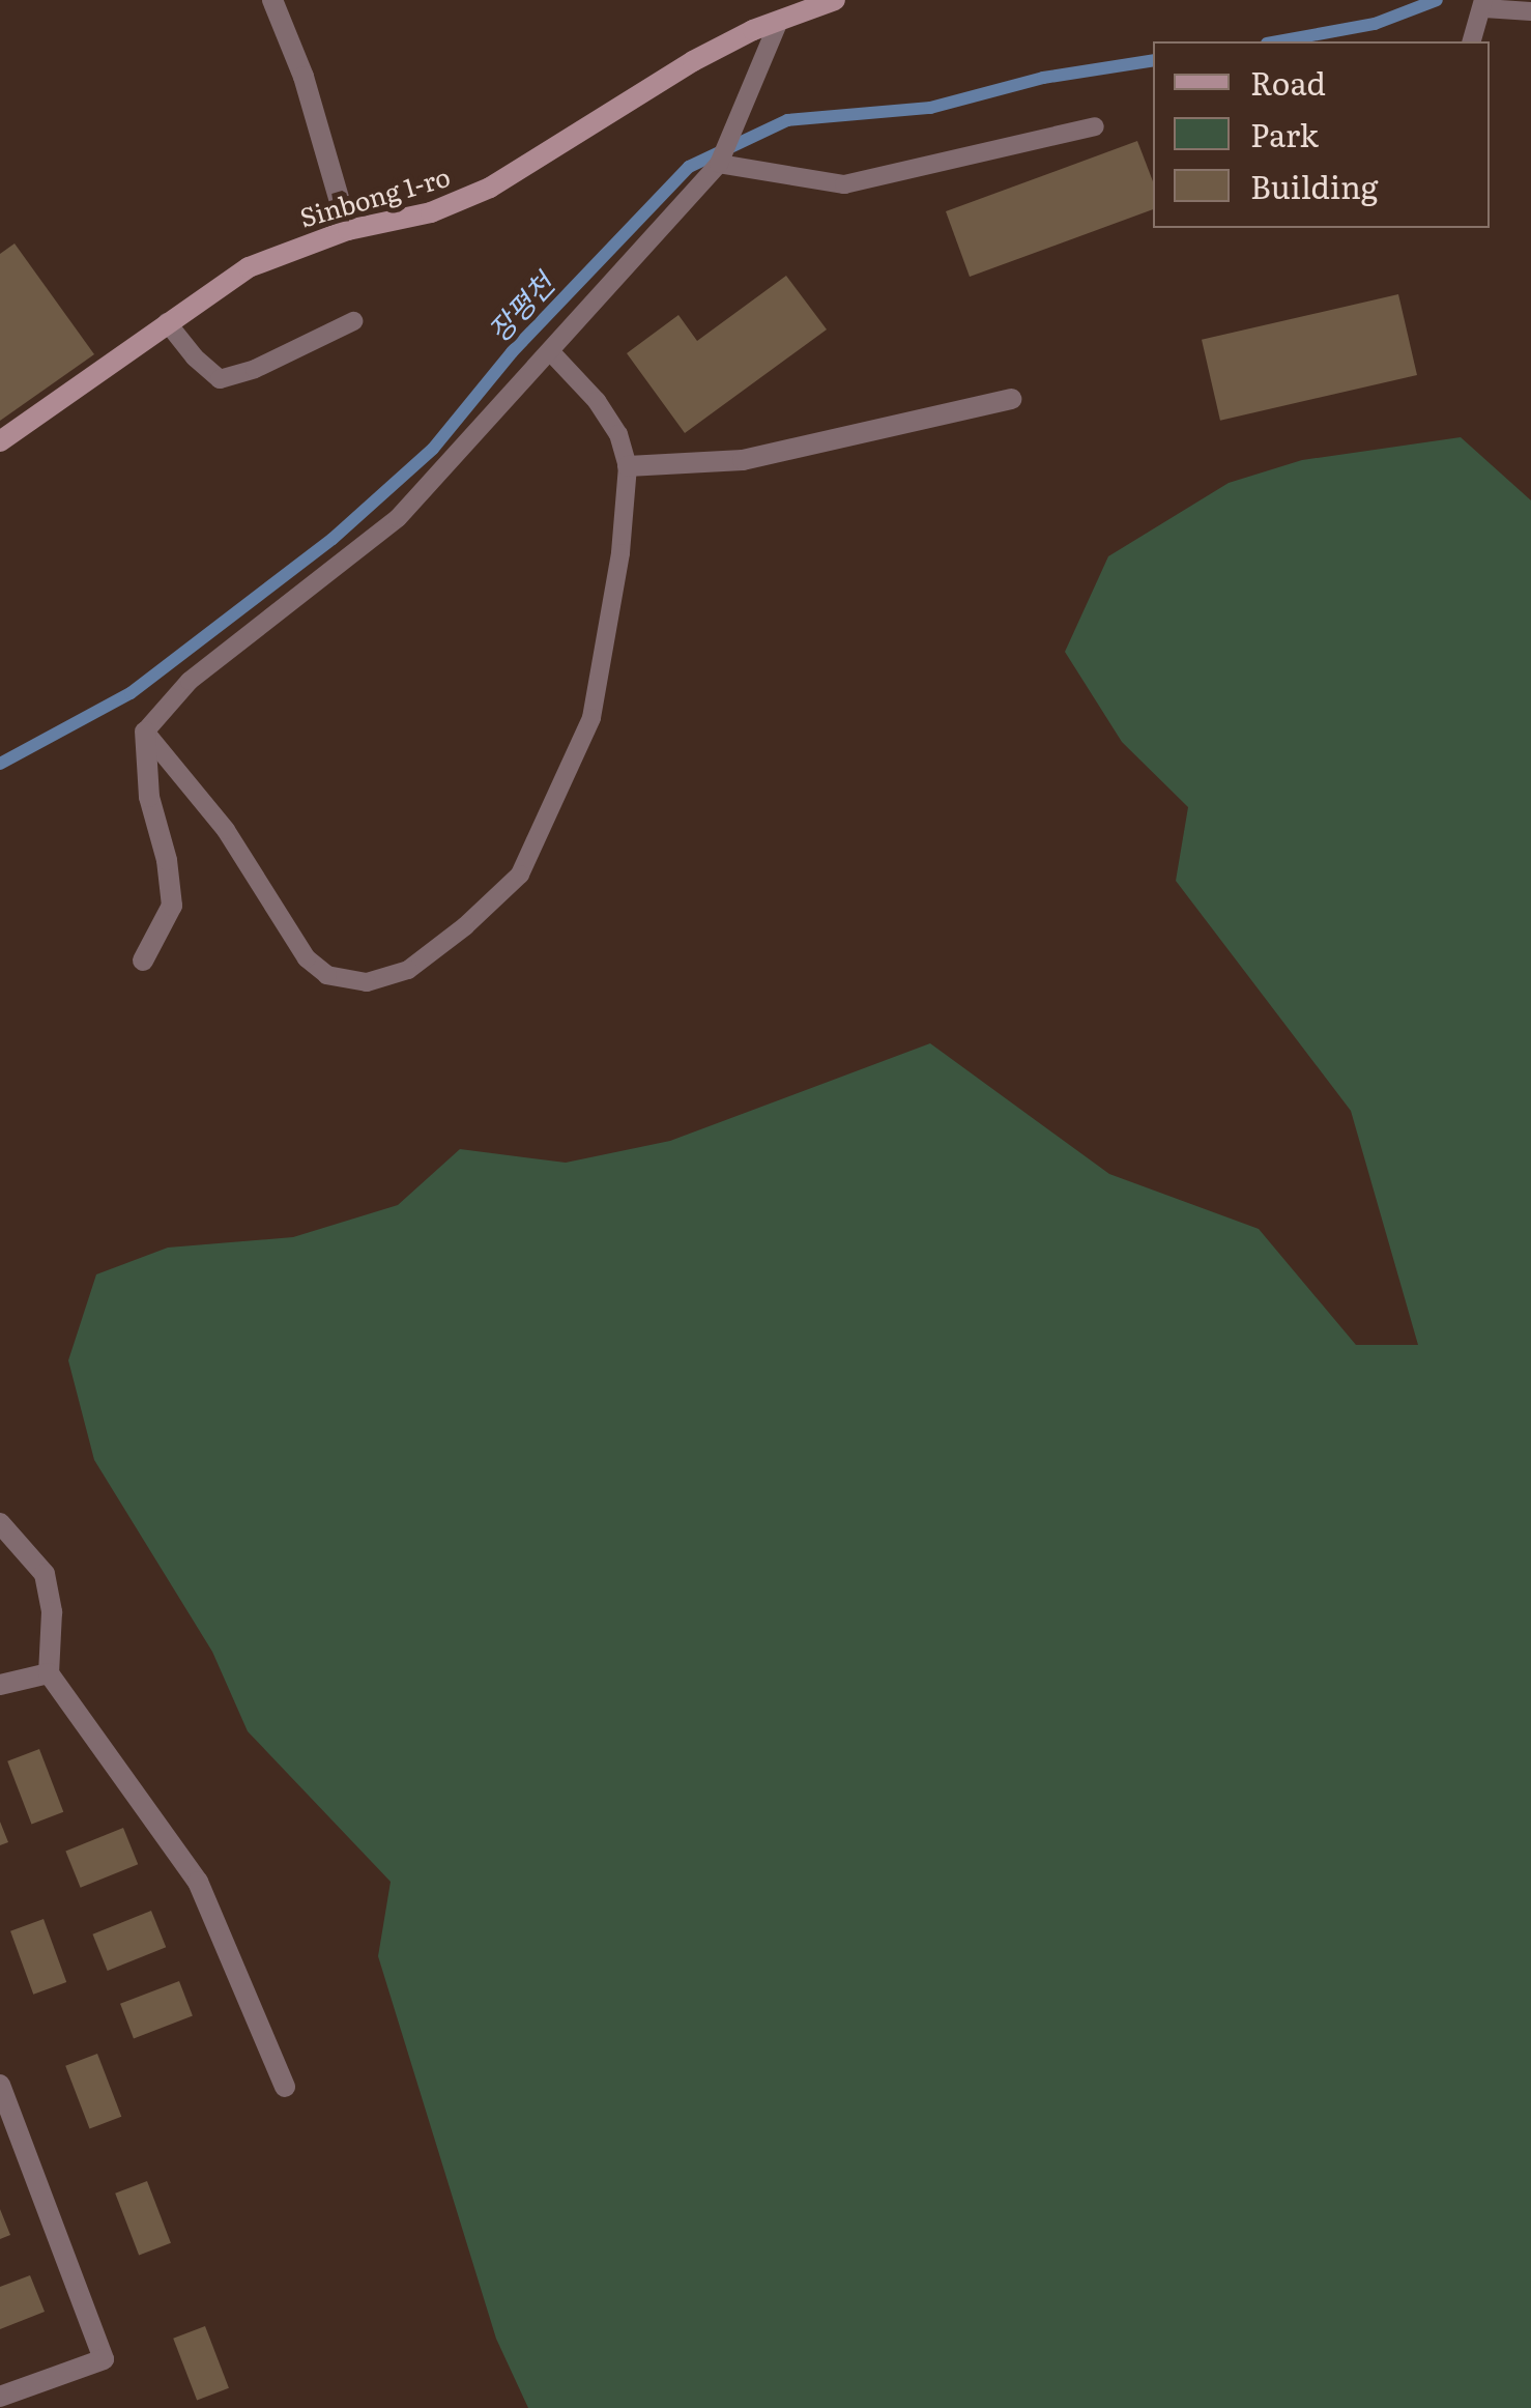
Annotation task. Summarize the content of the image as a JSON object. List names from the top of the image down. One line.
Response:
{"streets":{"street":["Sinbong 1-ro"]},"water":["장평천"],"legend":["Road","Park","Building"]}
